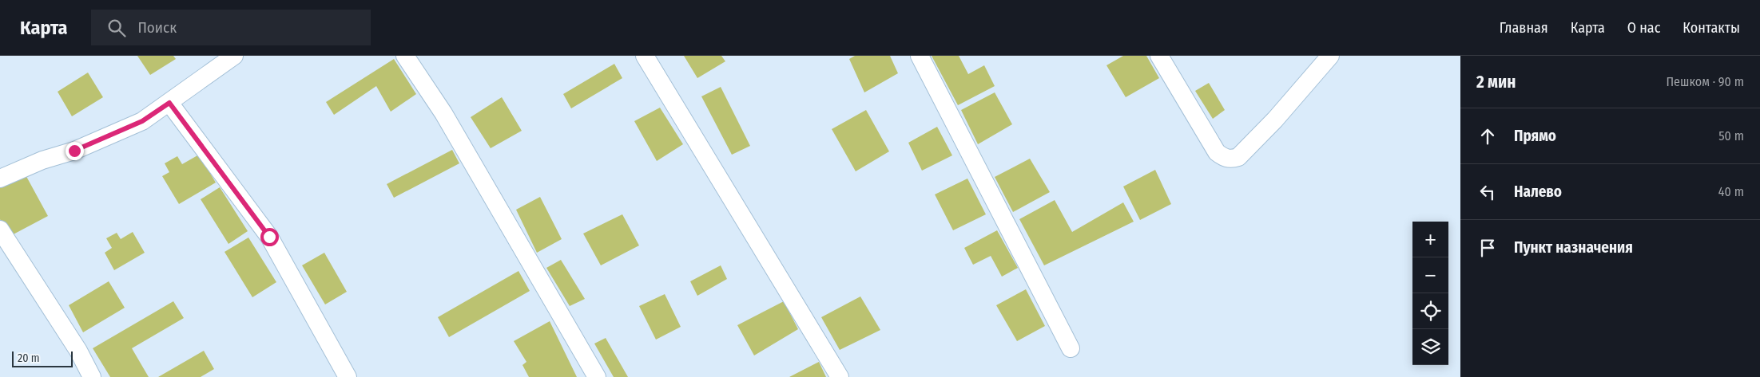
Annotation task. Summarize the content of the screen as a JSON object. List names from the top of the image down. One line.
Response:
{"scale_bar":"20 m","page":{"header":"Карта","search":"Поиск","nav":["Главная","Карта","О нас","Контакты"],"heading":["2 мин","Пешком · 90 m"],"list":[["Прямо","50 m"],["Налево","40 m"],"Пункт назначения"],"map_buttons":["+","−"],"scale":"20 m"}}
